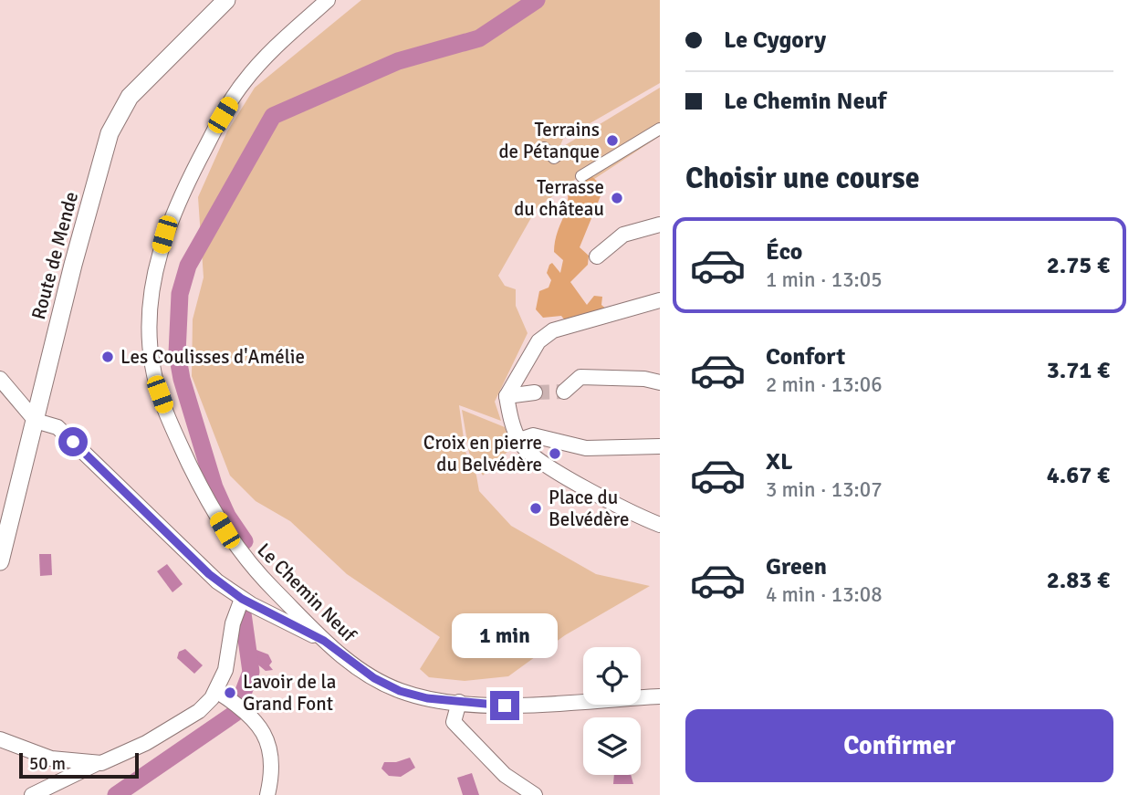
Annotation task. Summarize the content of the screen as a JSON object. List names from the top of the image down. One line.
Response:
{"streets":{"street":["Route de Mende","Le Chemin Neuf"]},"places":["Terrains de Pétanque","Terrasse du château","Les Coulisses d'Amélie","Croix en pierre du Belvédère","Place du Belvédère","Lavoir de la Grand Font"],"scale_bar":"50 m","page":{"banner":["Le Cygory","Le Chemin Neuf"],"heading":"Choisir une course","list":[{"name":"Éco","note":"1 min · 13:05","value":"2.75 €"},{"name":"Confort","note":"2 min · 13:06","value":"3.71 €"},{"name":"XL","note":"3 min · 13:07","value":"4.67 €"},{"name":"Green","note":"4 min · 13:08","value":"2.83 €"}],"bubble":"1 min","buttons":"Confirmer","scale":"50 m"}}
